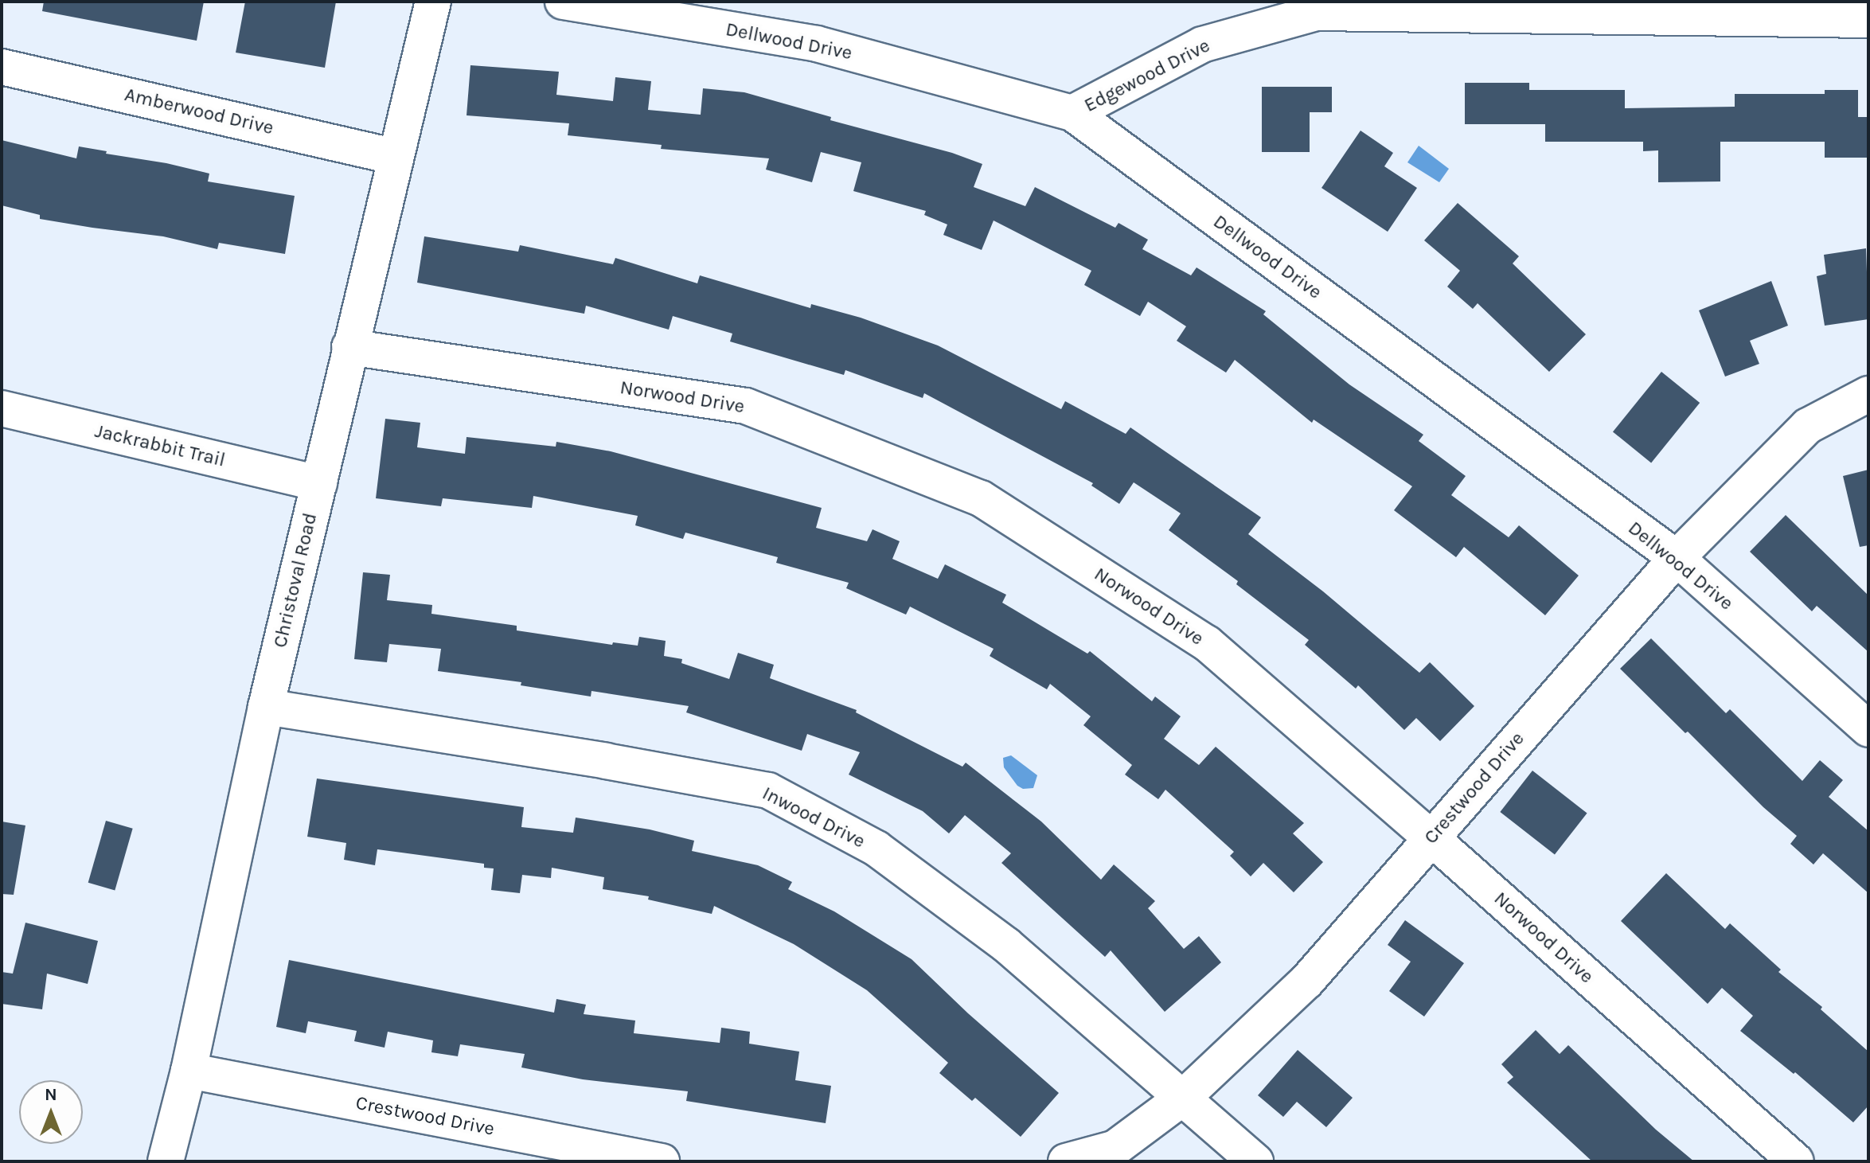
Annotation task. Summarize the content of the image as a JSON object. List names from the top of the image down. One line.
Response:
{"streets":{"street":["Dellwood Drive","Edgewood Drive","Amberwood Drive","Norwood Drive","Jackrabbit Trail","Christoval Road","Crestwood Drive","Inwood Drive"]},"crossings":[["Dellwood Drive","Edgewood Drive"],["Dellwood Drive","Crestwood Drive"],["Amberwood Drive","Christoval Road"],["Norwood Drive","Christoval Road"],["Norwood Drive","Crestwood Drive"],["Jackrabbit Trail","Christoval Road"],["Christoval Road","Crestwood Drive"],["Christoval Road","Inwood Drive"],["Crestwood Drive","Inwood Drive"]],"north":"top"}
